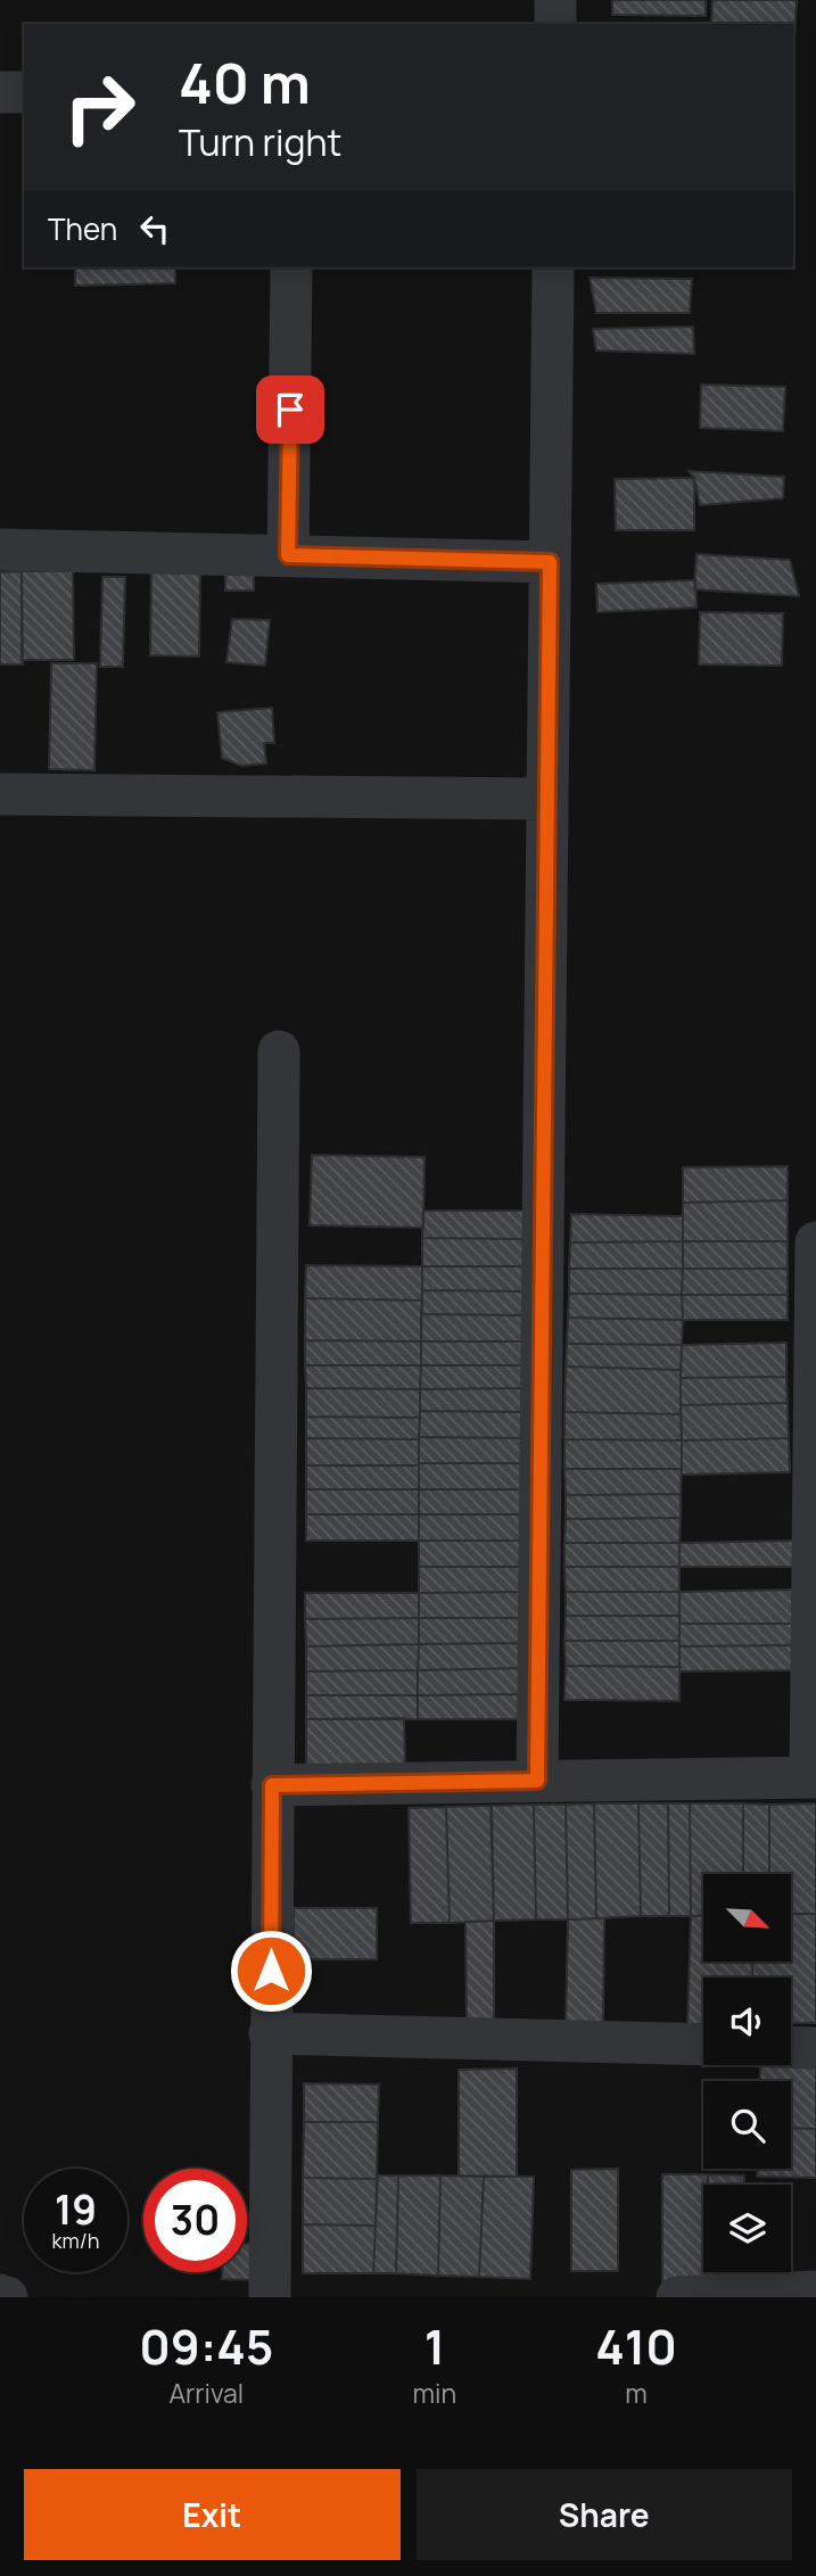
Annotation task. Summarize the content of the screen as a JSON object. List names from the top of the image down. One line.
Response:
{"north":"bottom right","page":{"turn":["40 m","Turn right"],"then":"Then","speed":"19 km/h","limit":"30","eta":["09:45","Arrival","1","min","410","m"],"buttons":["Exit","Share"]}}
